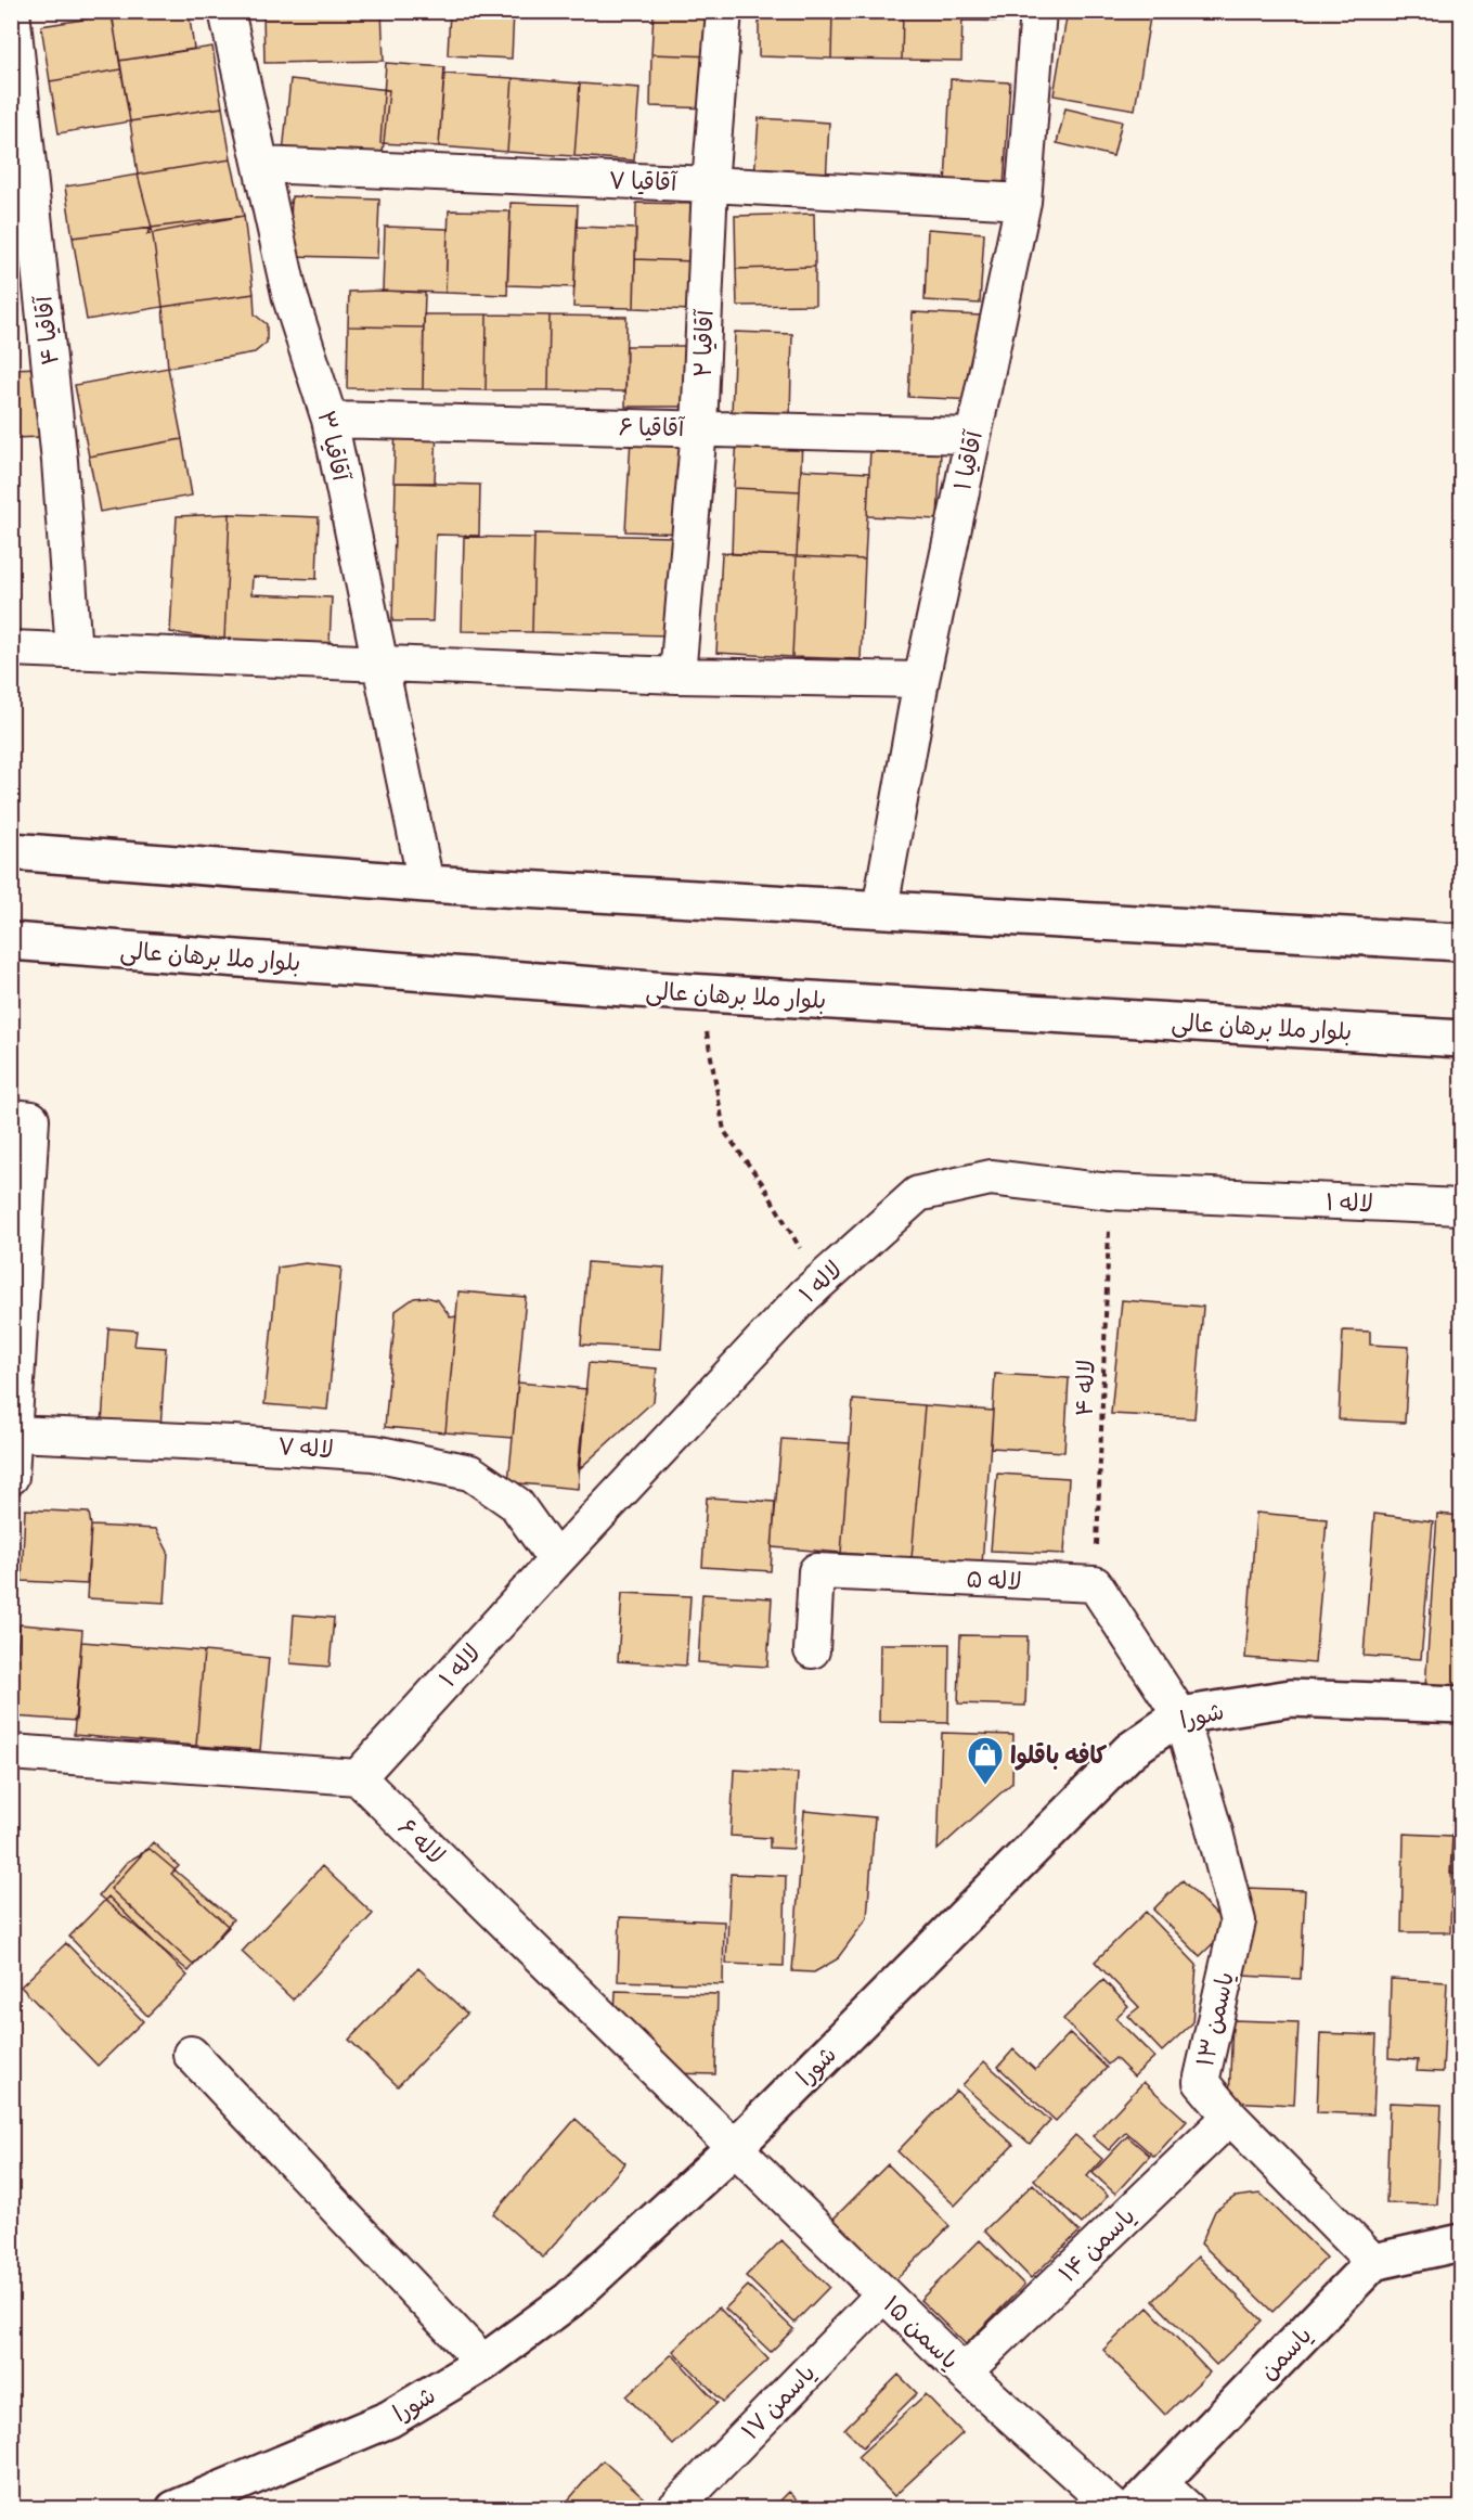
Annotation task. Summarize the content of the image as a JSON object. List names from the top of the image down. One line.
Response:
{"streets":{"main road":["بلوار ملا برهان عالی","شورا","یاسمن"],"street":["آقاقیا ۷","آقاقیا ۴","آقاقیا ۲","آقاقیا ۶","آقاقیا ۳","آقاقیا ۱","لاله ۱","لاله ۷","لاله ۵","لاله ۶","یاسمن ۱۳","یاسمن ۱۴","یاسمن ۱۵","یاسمن ۱۷"],"path":["لاله ۴"]},"crossings":[["آقاقیا ۷","آقاقیا ۲"],["آقاقیا ۷","آقاقیا ۳"],["آقاقیا ۷","آقاقیا ۱"],["آقاقیا ۲","آقاقیا ۶"],["آقاقیا ۶","آقاقیا ۳"],["آقاقیا ۶","آقاقیا ۱"],["لاله ۱","لاله ۴"],["لاله ۱","لاله ۷"],["لاله ۱","لاله ۶"],["لاله ۴","لاله ۵"],["شورا","لاله ۶"],["شورا","یاسمن ۱۳"],["شورا","یاسمن ۱۵"],["لاله ۶","یاسمن ۱۵"],["یاسمن ۱۳","یاسمن ۱۴"],["یاسمن ۱۳","یاسمن"],["یاسمن ۱۴","یاسمن ۱۵"],["یاسمن ۱۵","یاسمن ۱۷"]],"places":{"shop":["کافه باقلوا"]}}
